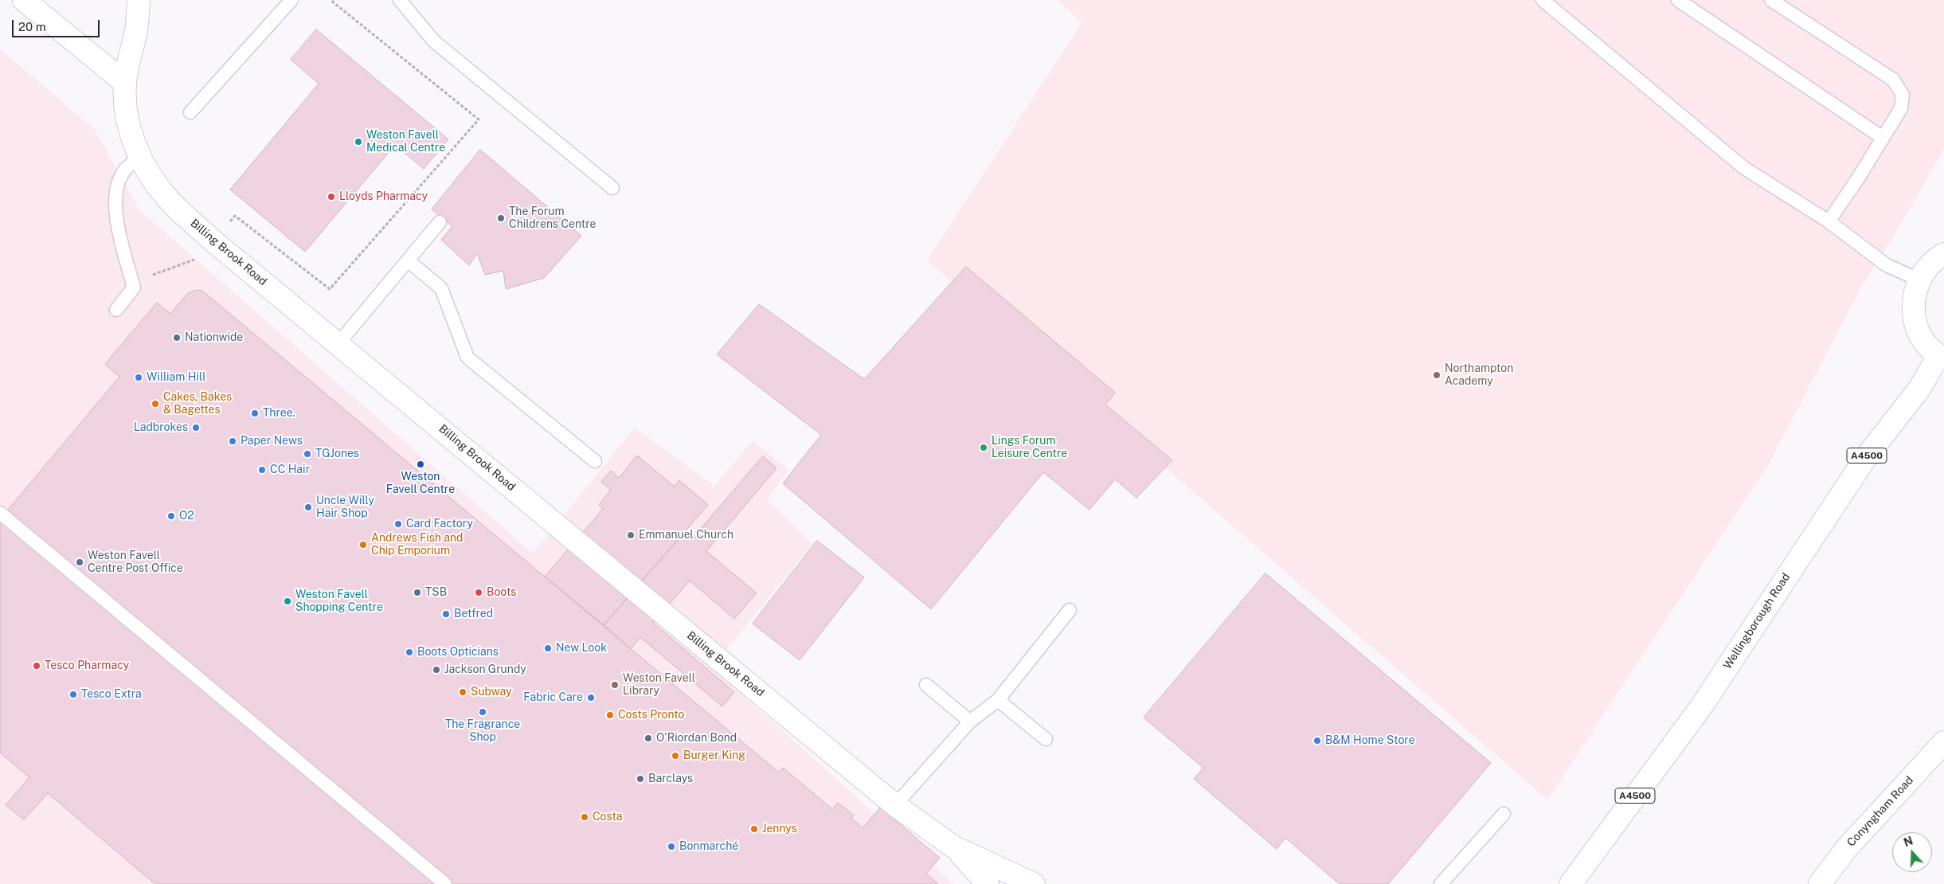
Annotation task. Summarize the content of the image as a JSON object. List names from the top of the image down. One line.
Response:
{"streets":{"street":["Billing Brook Road","A4500","Wellingborough Road","Conyngham Road"]},"places":["Weston Favell Medical Centre","Lloyds Pharmacy","The Forum Childrens Centre","Nationwide","Northampton Academy","William Hill","Cakes, Bakes & Bagettes","Three.","Ladbrokes","Paper News","Lings Forum Leisure Centre","TGJones","Weston Favell Centre","CC Hair","Uncle Willy Hair Shop","O2","Card Factory","Emmanuel Church","Andrews Fish and Chip Emporium","Weston Favell Centre Post Office","TSB","Boots","Weston Favell Shopping Centre","Betfred","New Look","Boots Opticians","Tesco Pharmacy","Jackson Grundy","Weston Favell Library","Subway","Tesco Extra","Fabric Care","The Fragrance Shop","Costs Pronto","O'Riordan Bond","B&M Home Store","Burger King","Barclays","Costa","Jennys","Bonmarché"],"scale_bar":"20 m","north":"top"}
